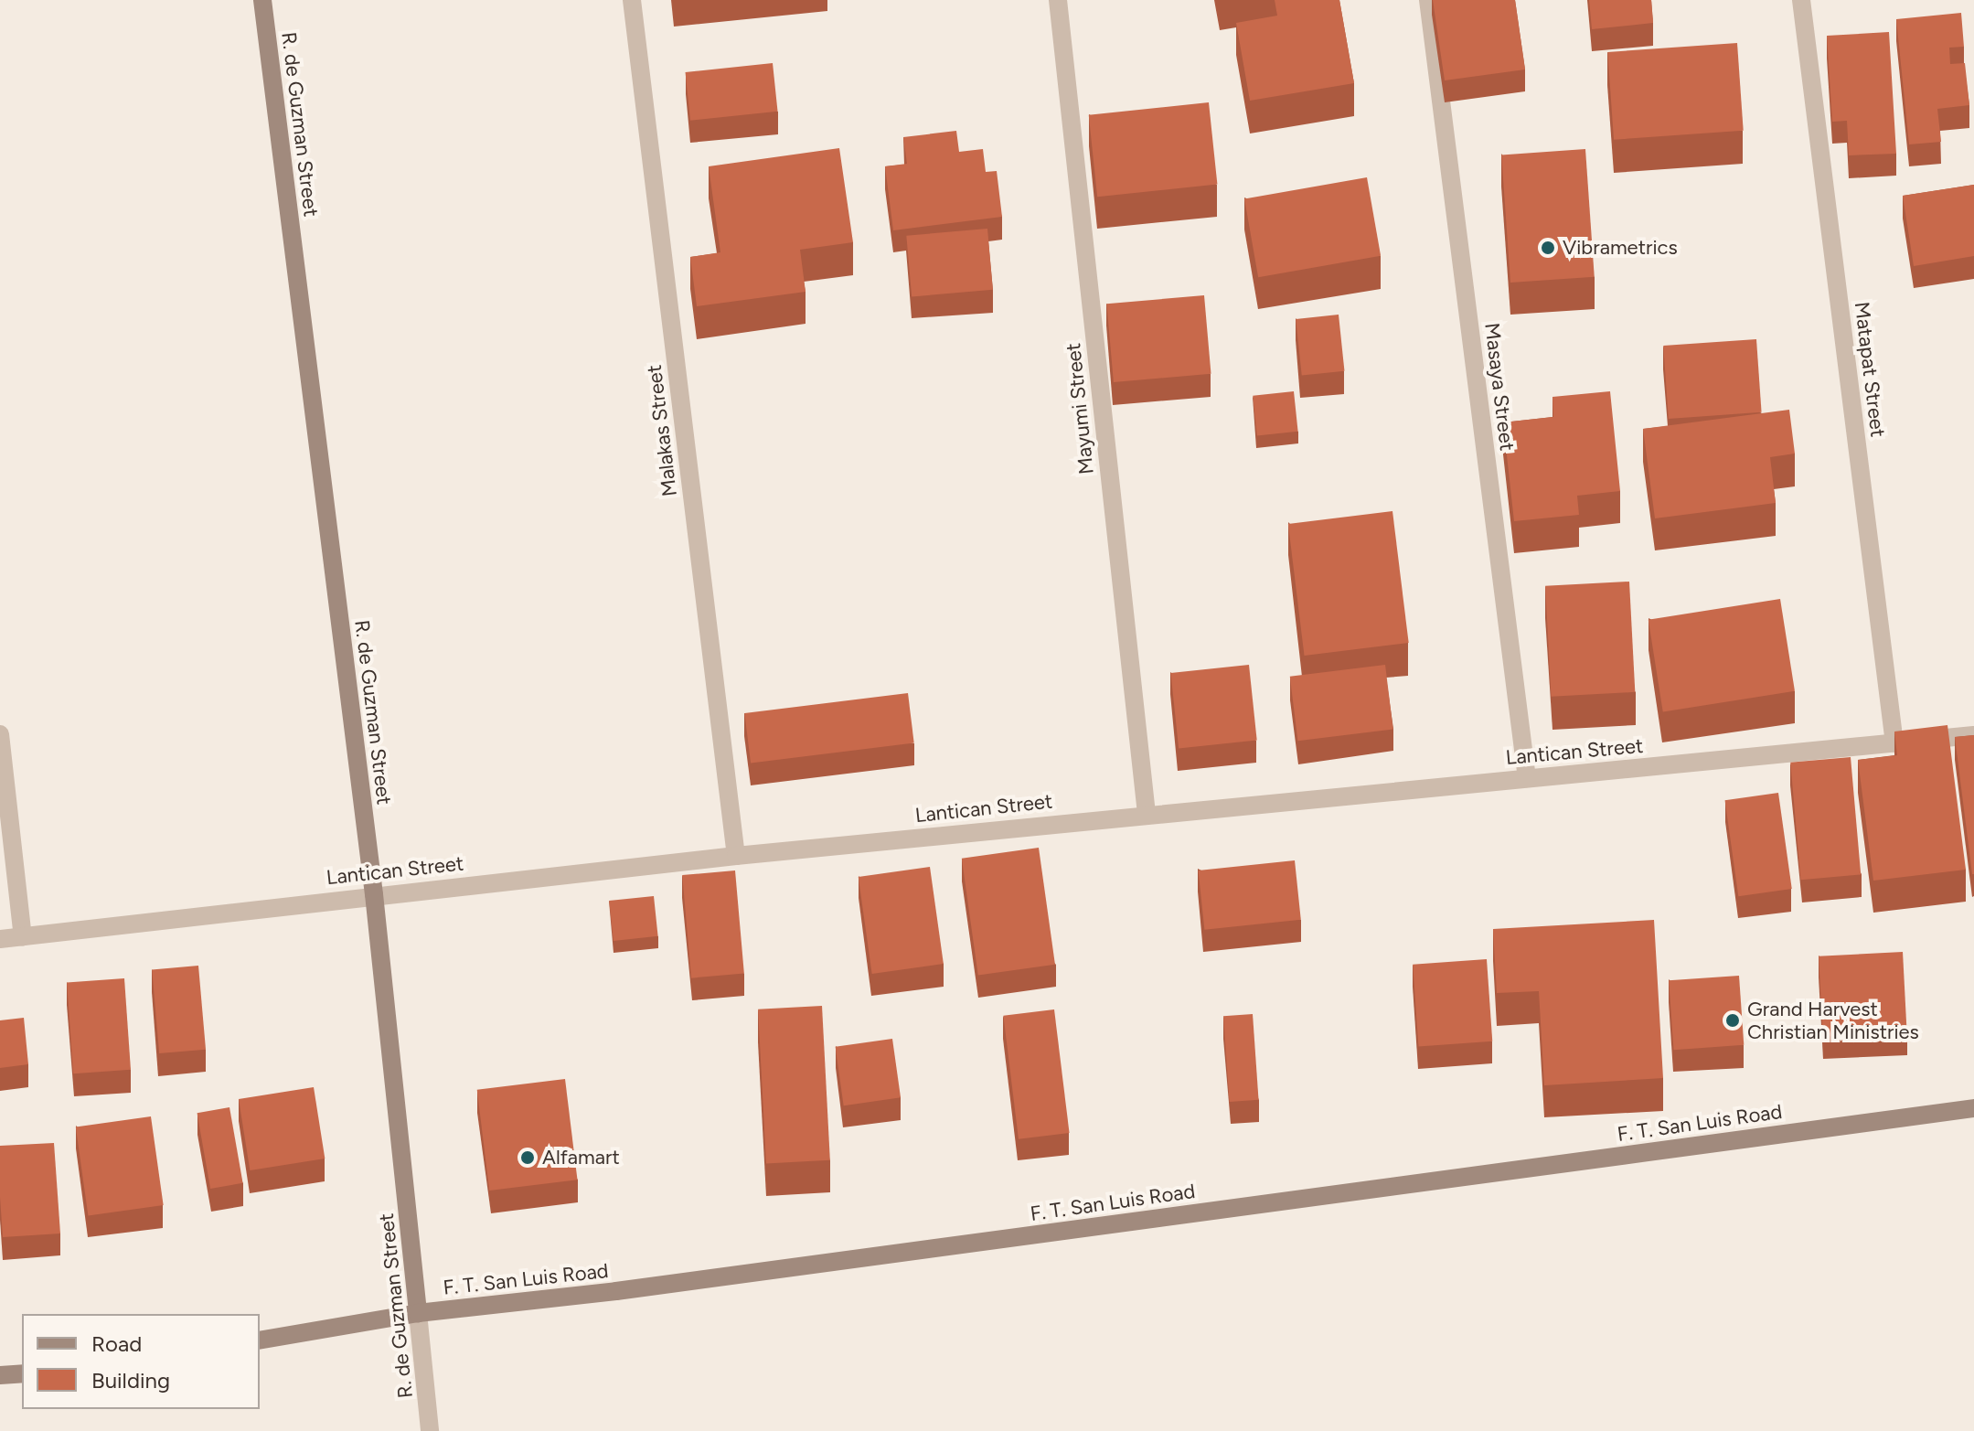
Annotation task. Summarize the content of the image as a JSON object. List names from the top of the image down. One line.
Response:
{"streets":{"main road":["R. de Guzman Street","F. T. San Luis Road"],"street":["Matapat Street","Masaya Street","Mayumi Street","Malakas Street","Lantican Street"]},"crossings":[["R. de Guzman Street","Lantican Street"],["R. de Guzman Street","F. T. San Luis Road"],["Matapat Street","Lantican Street"],["Masaya Street","Lantican Street"],["Mayumi Street","Lantican Street"],["Malakas Street","Lantican Street"]],"places":["Vibrametrics","Grand Harvest Christian Ministries","Alfamart"],"legend":["Road","Building"]}
